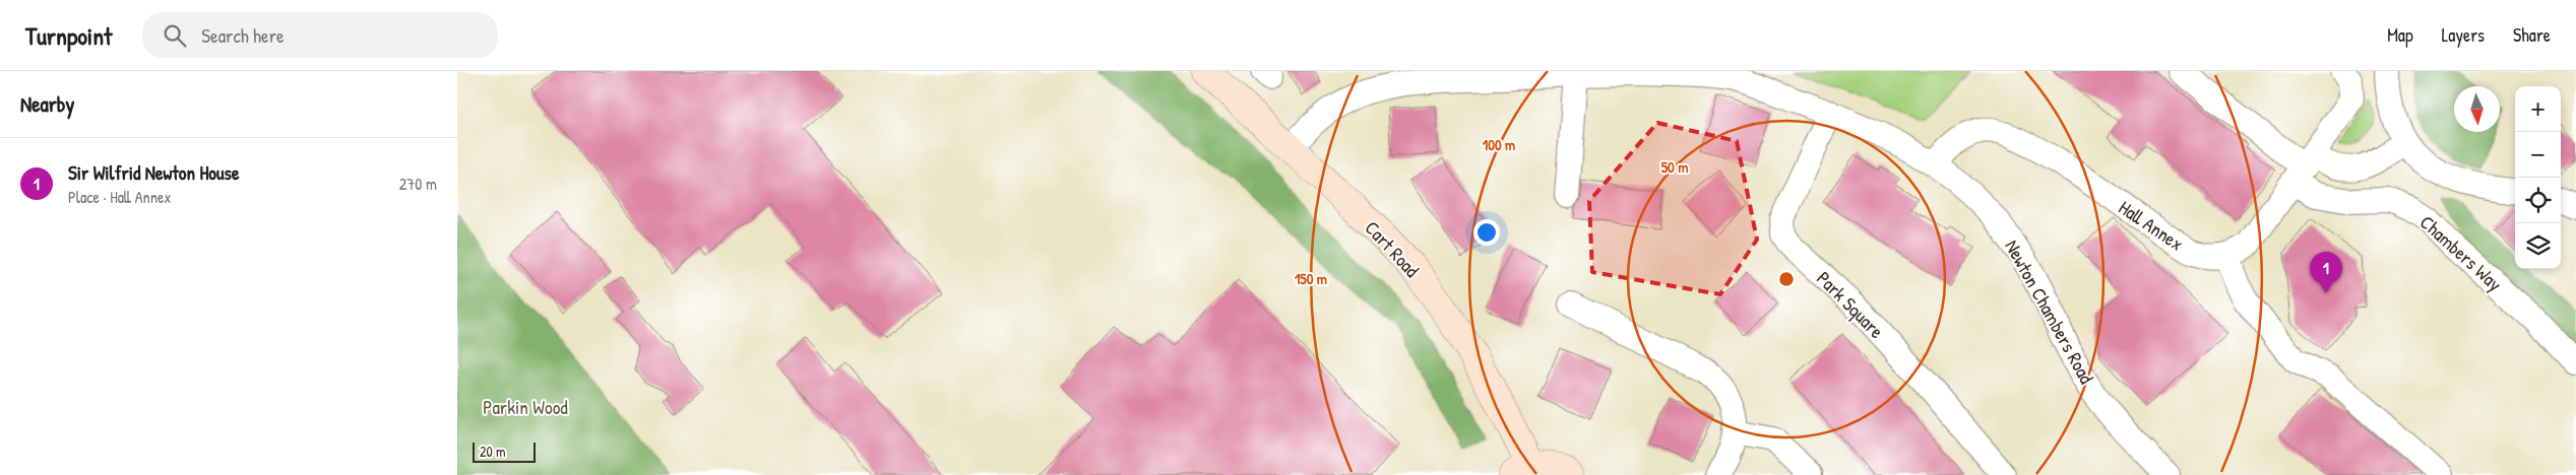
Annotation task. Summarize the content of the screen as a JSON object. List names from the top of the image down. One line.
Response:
{"streets":{"street":["Hall Annex","Cart Road","Chambers Way","Park Square","Newton Chambers Road"]},"crossings":[["Hall Annex","Newton Chambers Road"],["Cart Road","Newton Chambers Road"],["Park Square","Newton Chambers Road"]],"parks":["Parkin Wood"],"scale_bar":"20 m","north":"bottom","page":{"header":"Turnpoint","search":"Search here","nav":["Map","Layers","Share"],"heading":"Nearby","map_buttons":["+","−"],"list":[{"mark":"1","name":"Sir Wilfrid Newton House","note":"Place · Hall Annex","value":"270 m"}],"pins":"1","scale":"20 m"},"rings":["100 m","50 m","150 m"]}
